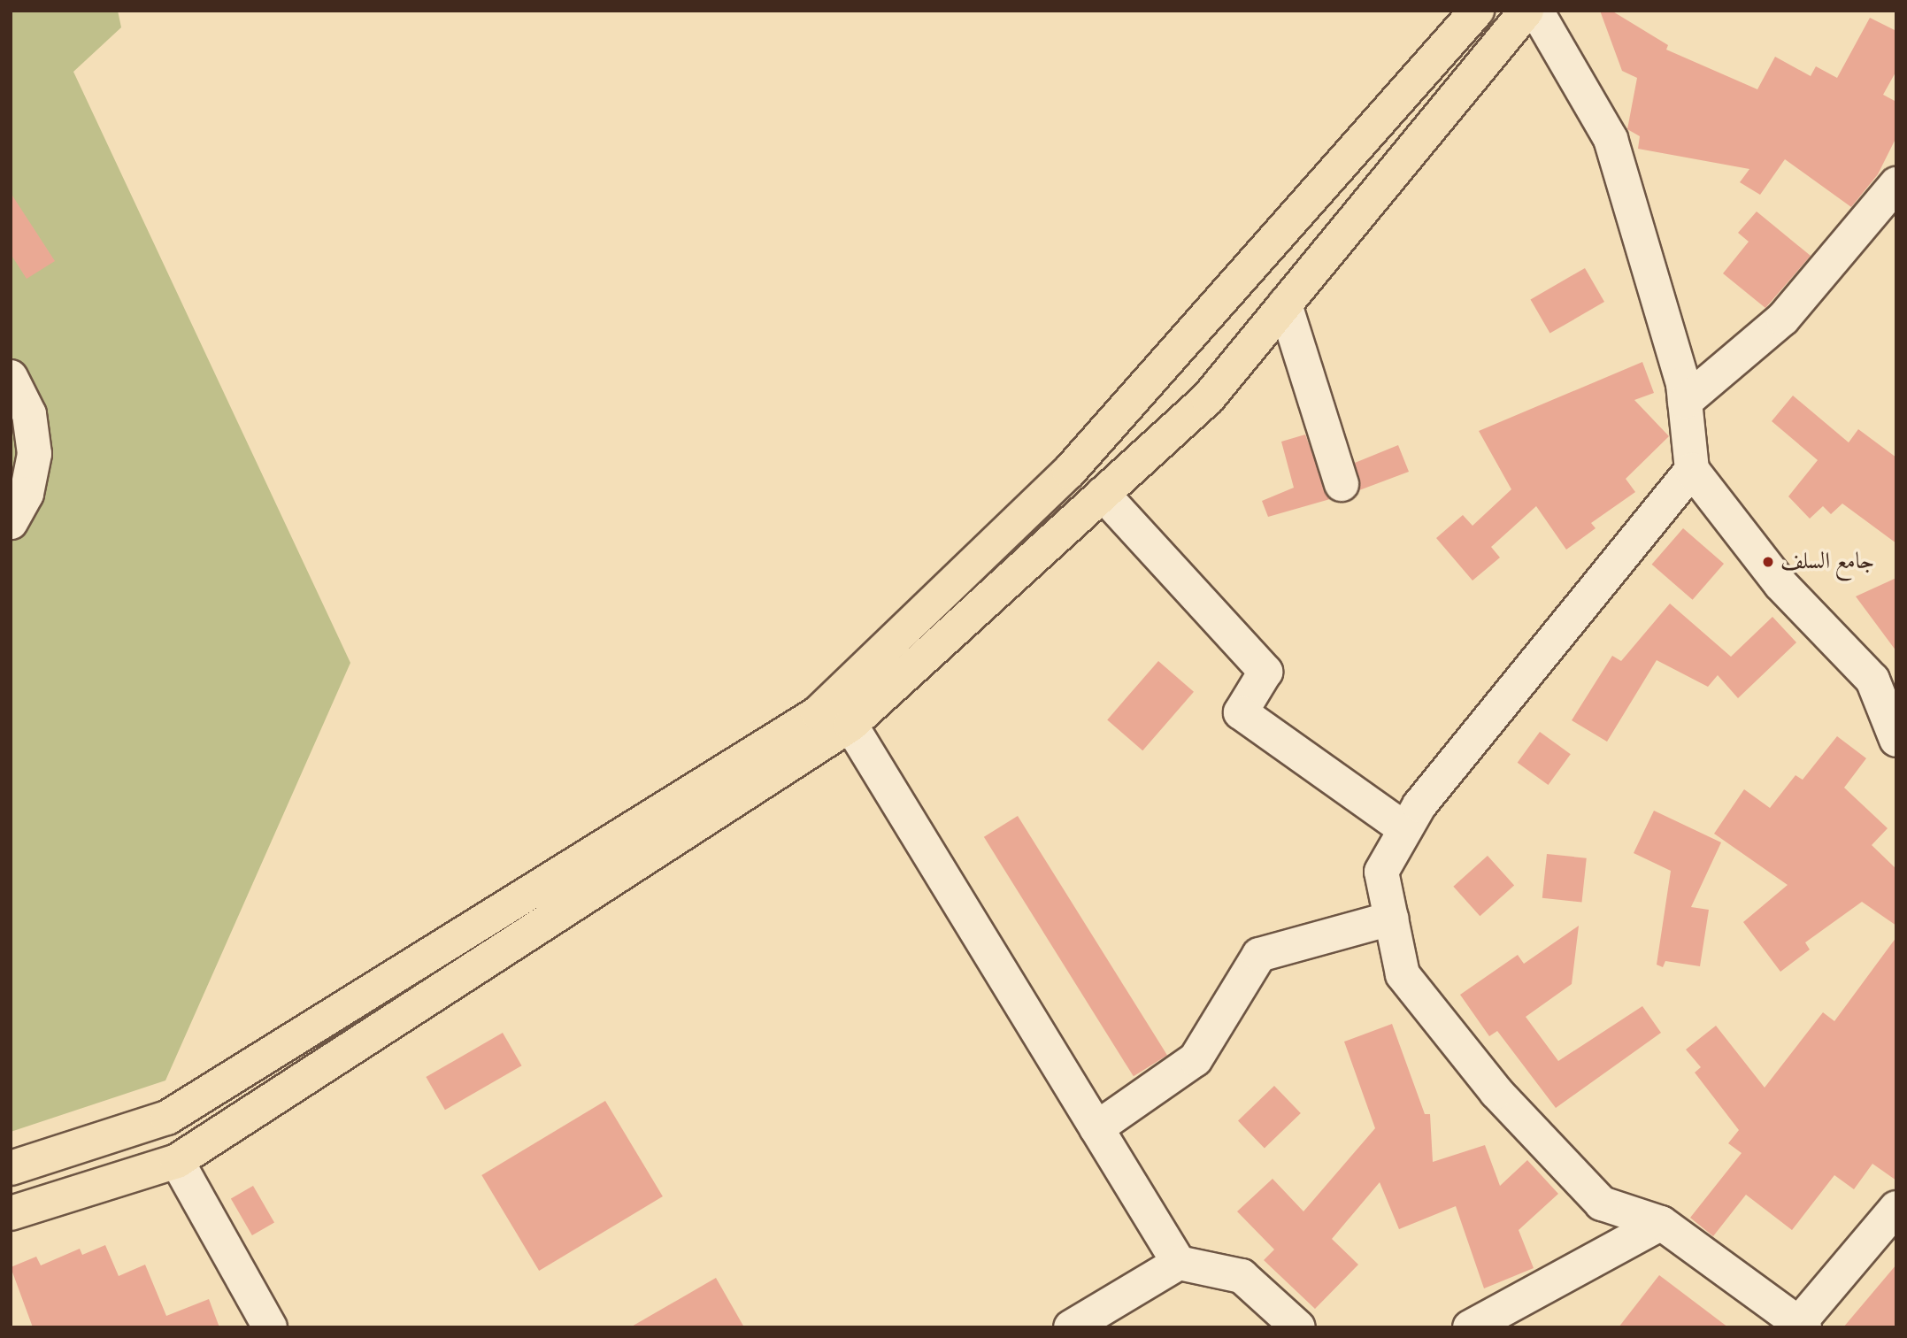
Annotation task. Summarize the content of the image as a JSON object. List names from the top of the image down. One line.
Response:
{"places":["جامع السلف"]}
